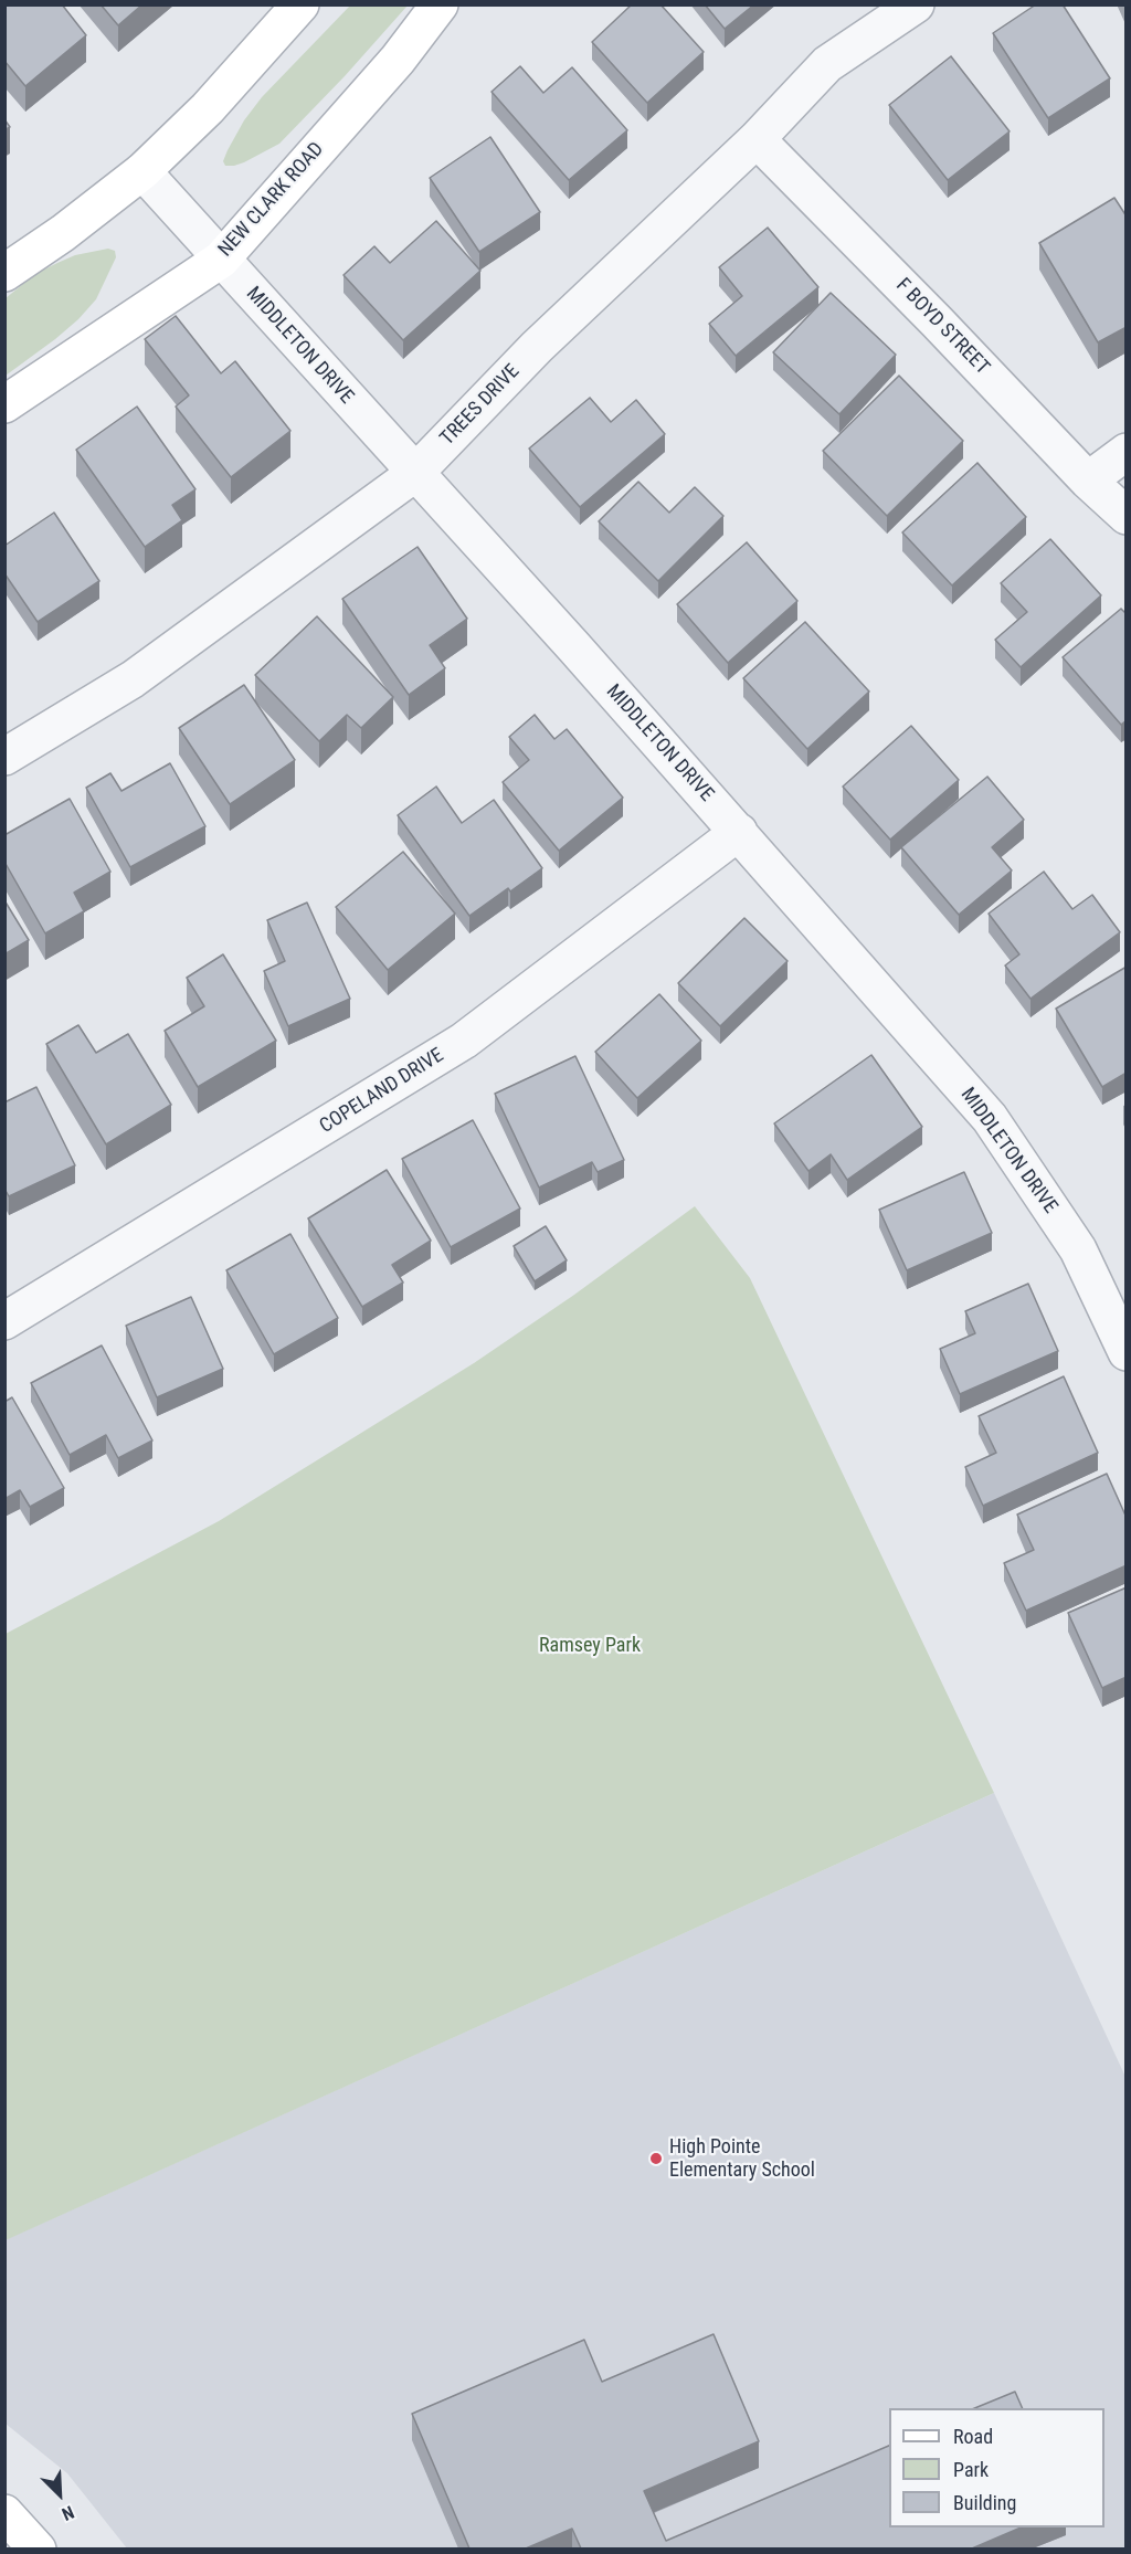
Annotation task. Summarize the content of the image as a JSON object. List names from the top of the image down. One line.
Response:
{"streets":{"main road":["NEW CLARK ROAD"],"street":["F BOYD STREET","MIDDLETON DRIVE","TREES DRIVE","COPELAND DRIVE"]},"crossings":[["NEW CLARK ROAD","MIDDLETON DRIVE"],["F BOYD STREET","TREES DRIVE"],["MIDDLETON DRIVE","TREES DRIVE"],["MIDDLETON DRIVE","COPELAND DRIVE"]],"parks":["Ramsey Park"],"places":["High Pointe Elementary School"],"legend":["Road","Park","Building"],"north":"bottom right"}
